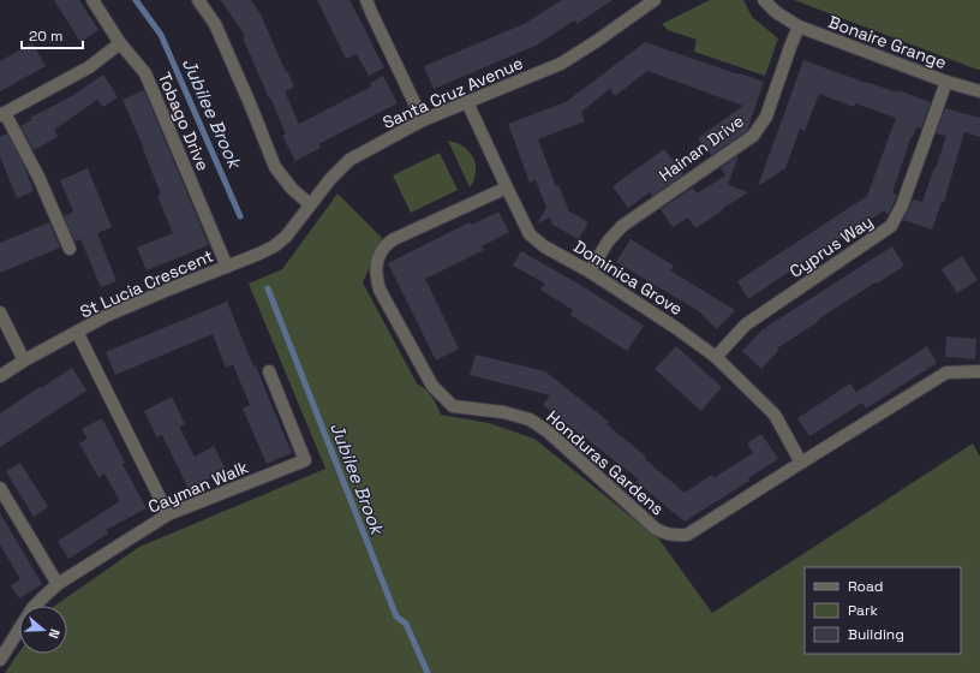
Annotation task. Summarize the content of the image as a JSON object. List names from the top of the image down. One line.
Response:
{"streets":{"street":["Bonaire Grange","Santa Cruz Avenue","Tobago Drive","Hainan Drive","Cyprus Way","Dominica Grove","St Lucia Crescent","Honduras Gardens","Cayman Walk"]},"crossings":[["Bonaire Grange","Hainan Drive"],["Bonaire Grange","Cyprus Way"],["Santa Cruz Avenue","Dominica Grove"],["Santa Cruz Avenue","St Lucia Crescent"],["Tobago Drive","St Lucia Crescent"],["Hainan Drive","Dominica Grove"],["Cyprus Way","Dominica Grove"],["Dominica Grove","Honduras Gardens"]],"water":["Jubilee Brook"],"legend":["Road","Park","Building"],"scale_bar":"20 m","north":"right"}
